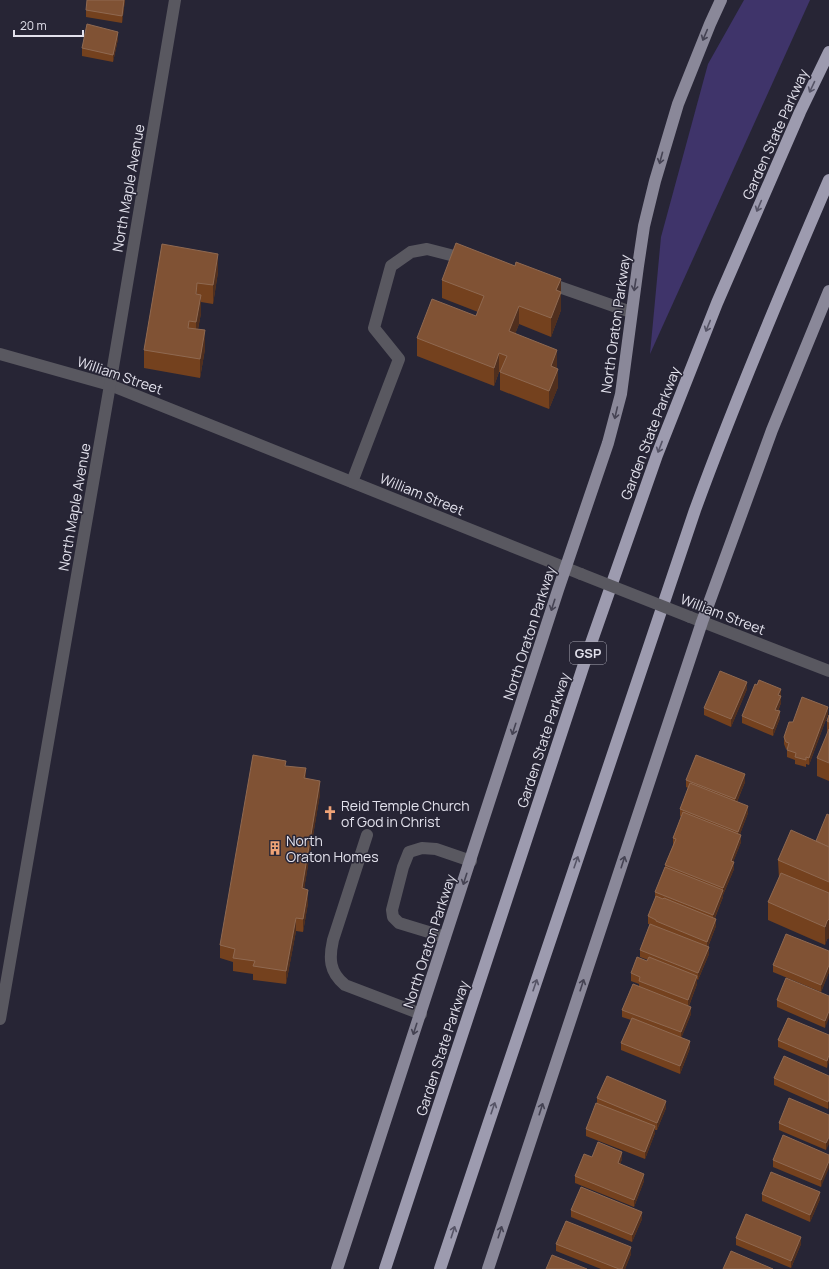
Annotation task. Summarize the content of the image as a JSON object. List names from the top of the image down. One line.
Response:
{"streets":{"highway":["Garden State Parkway","GSP"],"main road":["North Oraton Parkway"],"street":["North Maple Avenue","William Street"]},"crossings":[["North Maple Avenue","William Street"],["North Oraton Parkway","William Street"]],"one_way":["North Oraton Parkway"],"places":{"church":["Reid Temple Church of God in Christ"],"building":["North Oraton Homes"]},"scale_bar":"20 m"}
